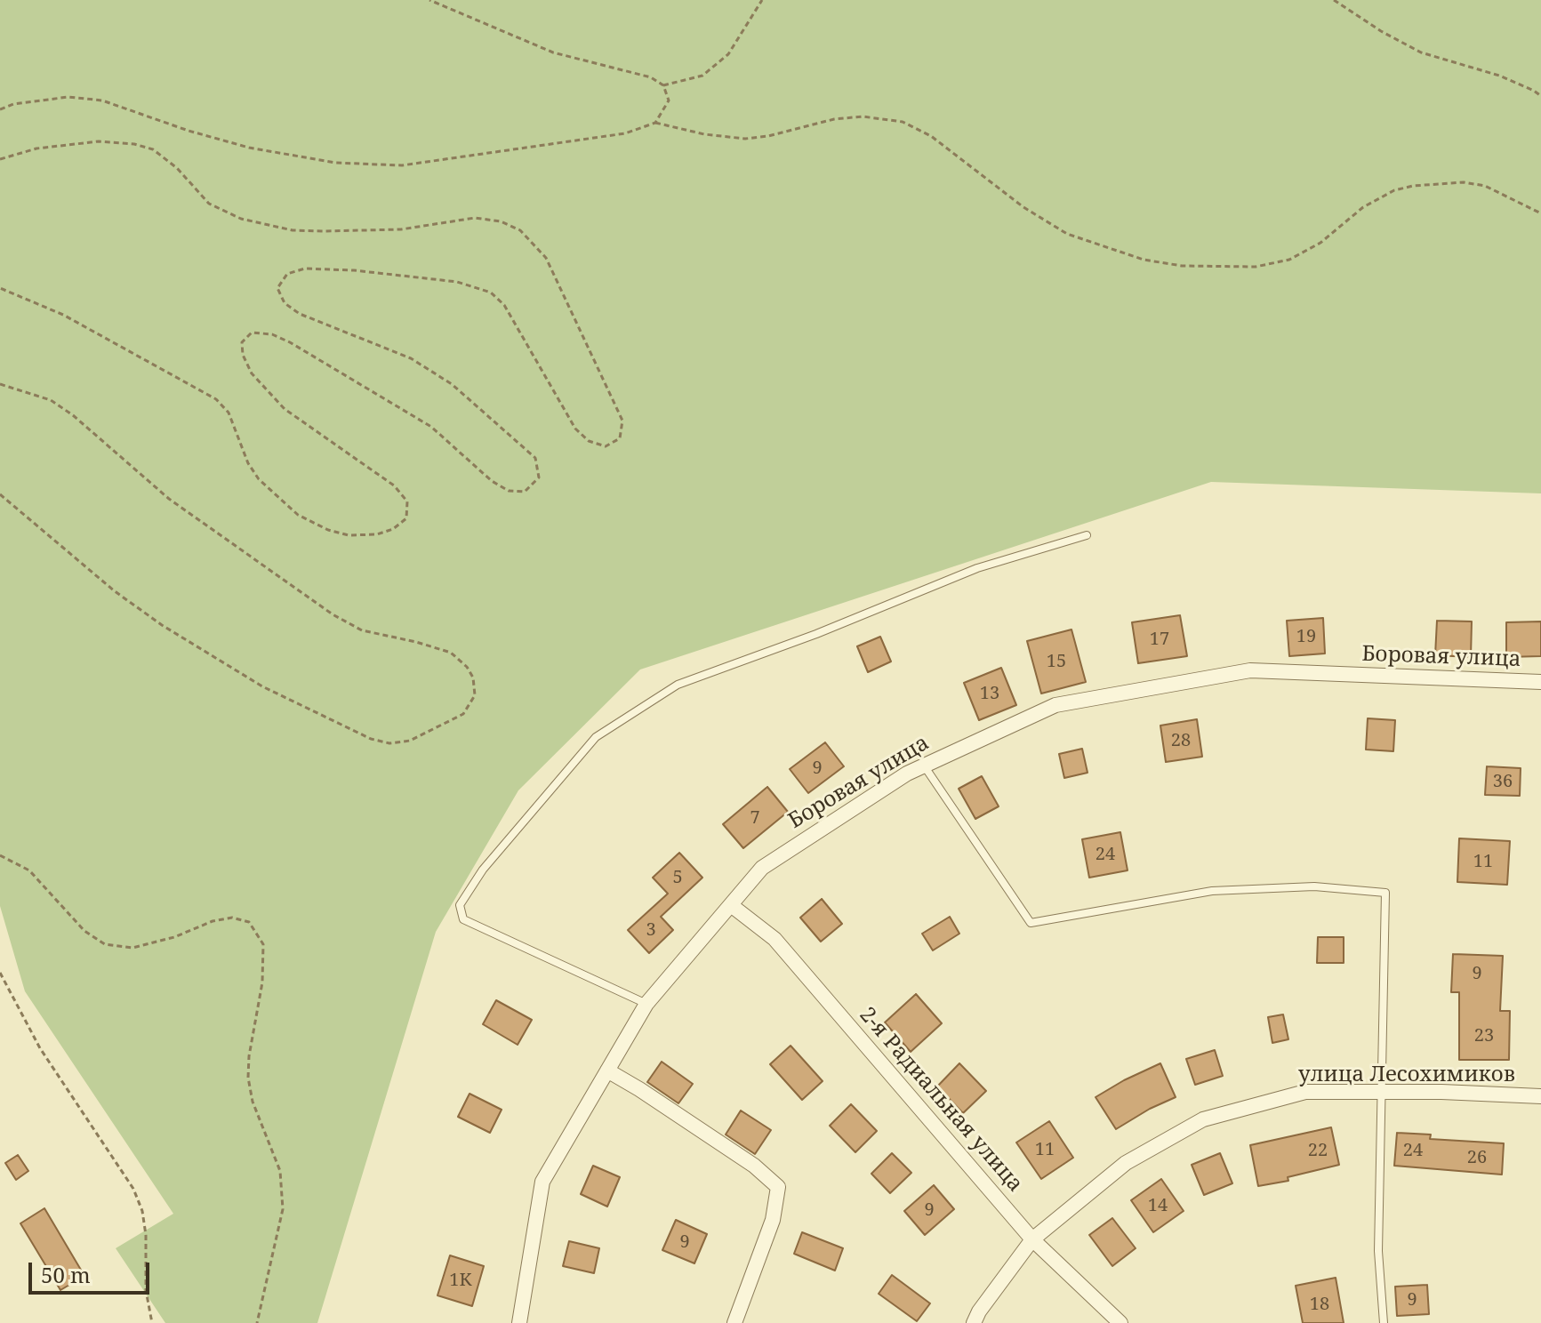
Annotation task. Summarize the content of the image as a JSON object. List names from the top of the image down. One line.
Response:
{"streets":{"street":["Боровая улица","улица Лесохимиков","2-я Радиальная улица"]},"crossings":[["Боровая улица","2-я Радиальная улица"],["улица Лесохимиков","2-я Радиальная улица"]],"house_numbers":["19","17","15","13","28","9","36","7","24","11","5","3","9","23","11","22","24","26","14","9","9","1К","9","18"],"scale_bar":"50 m"}
